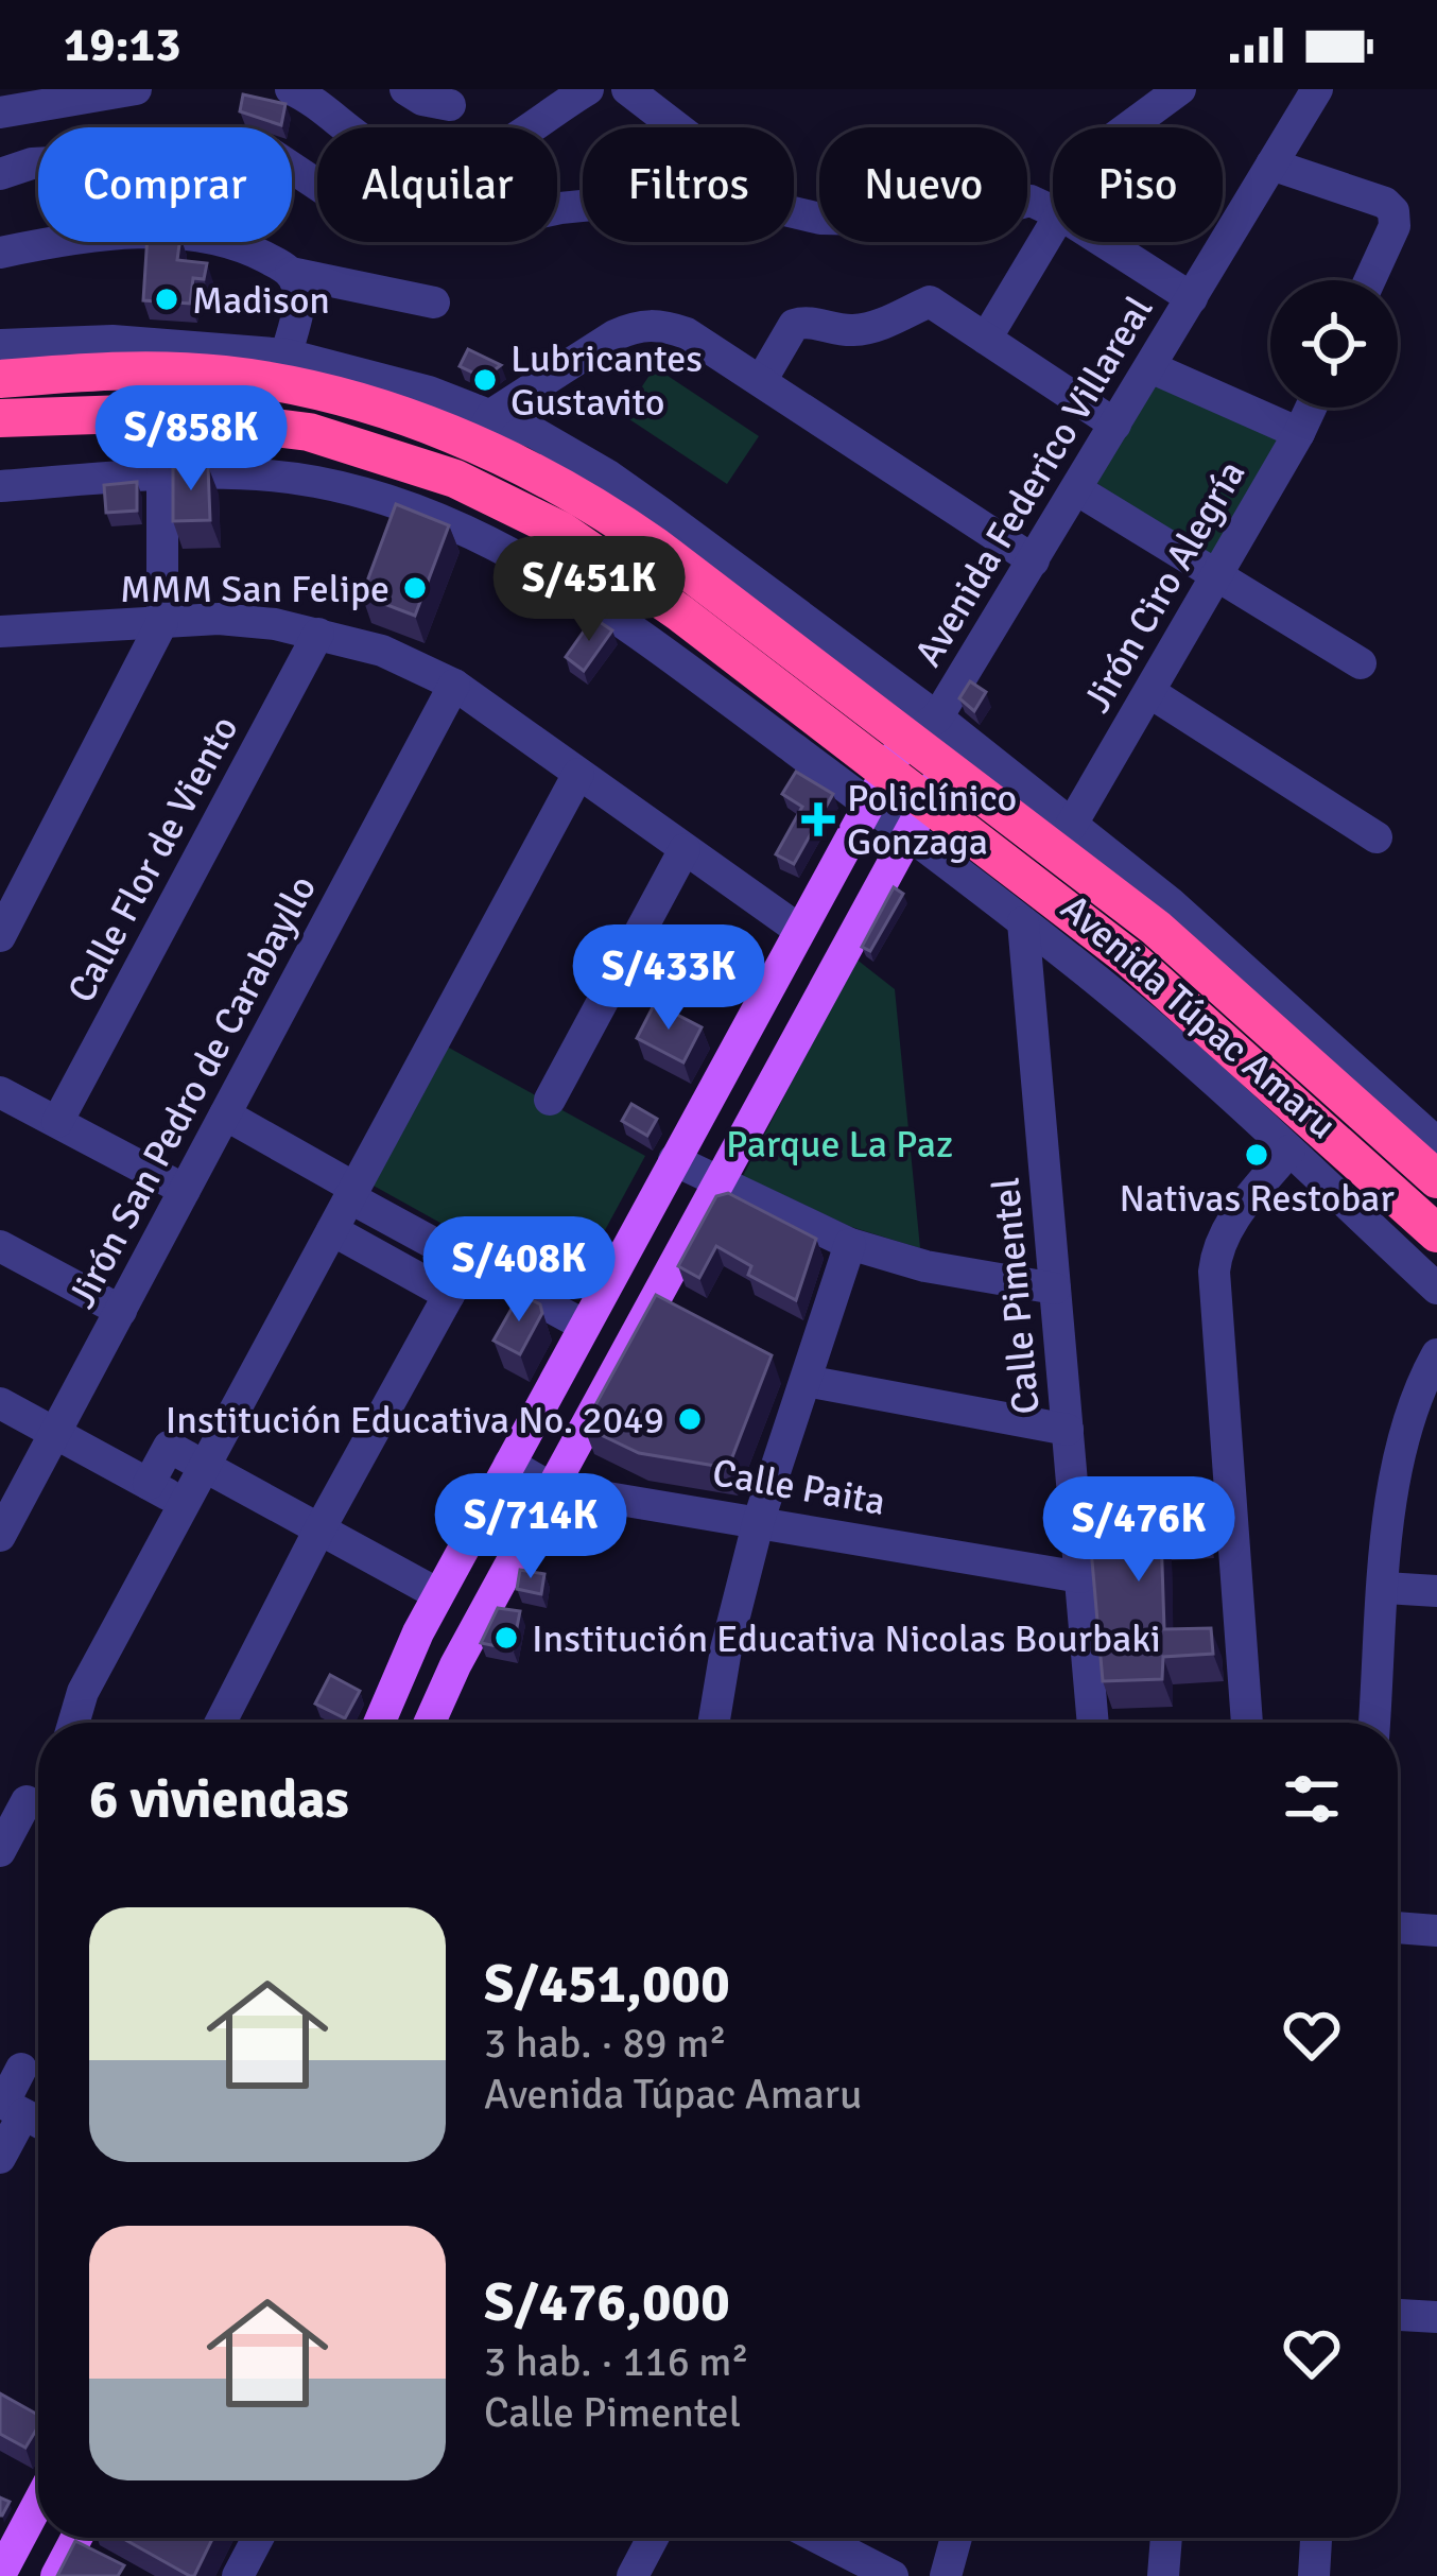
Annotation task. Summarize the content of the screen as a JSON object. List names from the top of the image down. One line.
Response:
{"streets":{"highway":["Avenida Túpac Amaru"],"street":["Avenida Federico Villareal","Jirón Ciro Alegría","Calle Flor de Viento","Jirón San Pedro de Carabayllo","Calle Pimentel","Calle Paita"]},"crossings":[["Avenida Federico Villareal","Avenida Túpac Amaru"],["Jirón Ciro Alegría","Avenida Túpac Amaru"],["Avenida Túpac Amaru","Calle Pimentel"],["Calle Pimentel","Calle Paita"]],"parks":["Parque La Paz"],"places":{"other":["Madison","Lubricantes Gustavito","MMM San Felipe","Nativas Restobar","Institución Educativa No. 2049","Institución Educativa Nicolas Bourbaki"],"health":["Policlínico Gonzaga"]},"page":{"status":"19:13","chip":["Comprar","Alquilar","Filtros","Nuevo","Piso"],"price":["S/858K","S/451K","S/433K","S/408K","S/714K","S/476K"],"heading":"6 viviendas","list":[{"name":"S/451,000","note":"3 hab. · 89 m² · Avenida Túpac Amaru"},{"name":"S/476,000","note":"3 hab. · 116 m² · Calle Pimentel"}]}}
